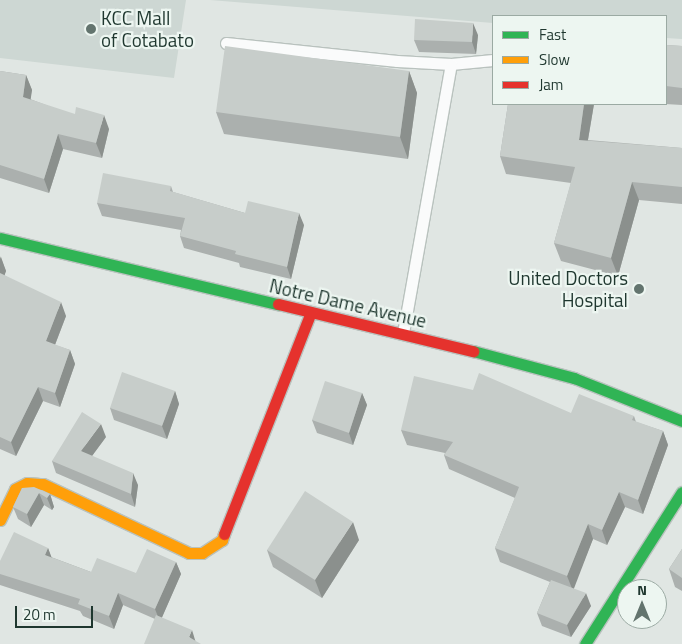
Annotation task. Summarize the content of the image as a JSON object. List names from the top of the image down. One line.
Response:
{"streets":{"main road":["Notre Dame Avenue"]},"places":["KCC Mall of Cotabato","United Doctors Hospital"],"legend":["Fast","Slow","Jam"],"scale_bar":"20 m","north":"top"}
